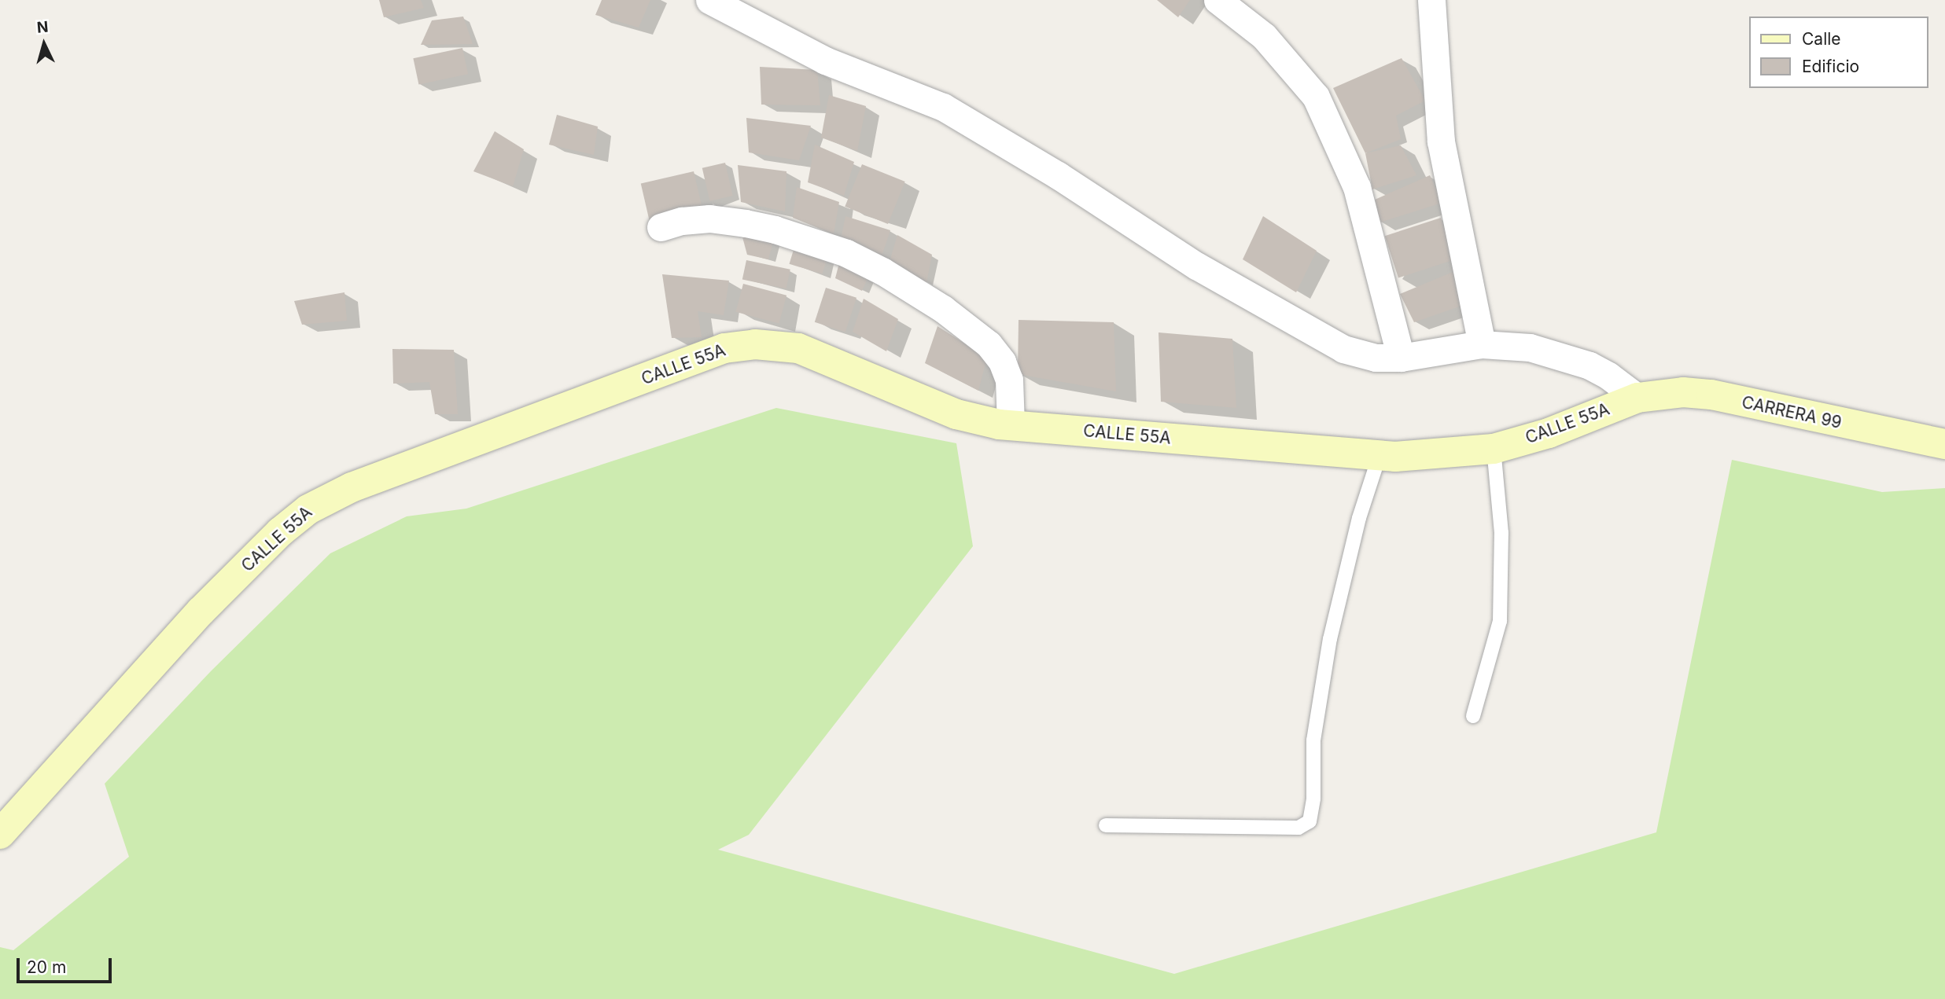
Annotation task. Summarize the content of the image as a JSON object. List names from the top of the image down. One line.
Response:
{"streets":{"street":["CALLE 55A","CARRERA 99"]},"crossings":[["CALLE 55A","CARRERA 99"]],"legend":["Calle","Edificio"],"scale_bar":"20 m","north":"top"}
